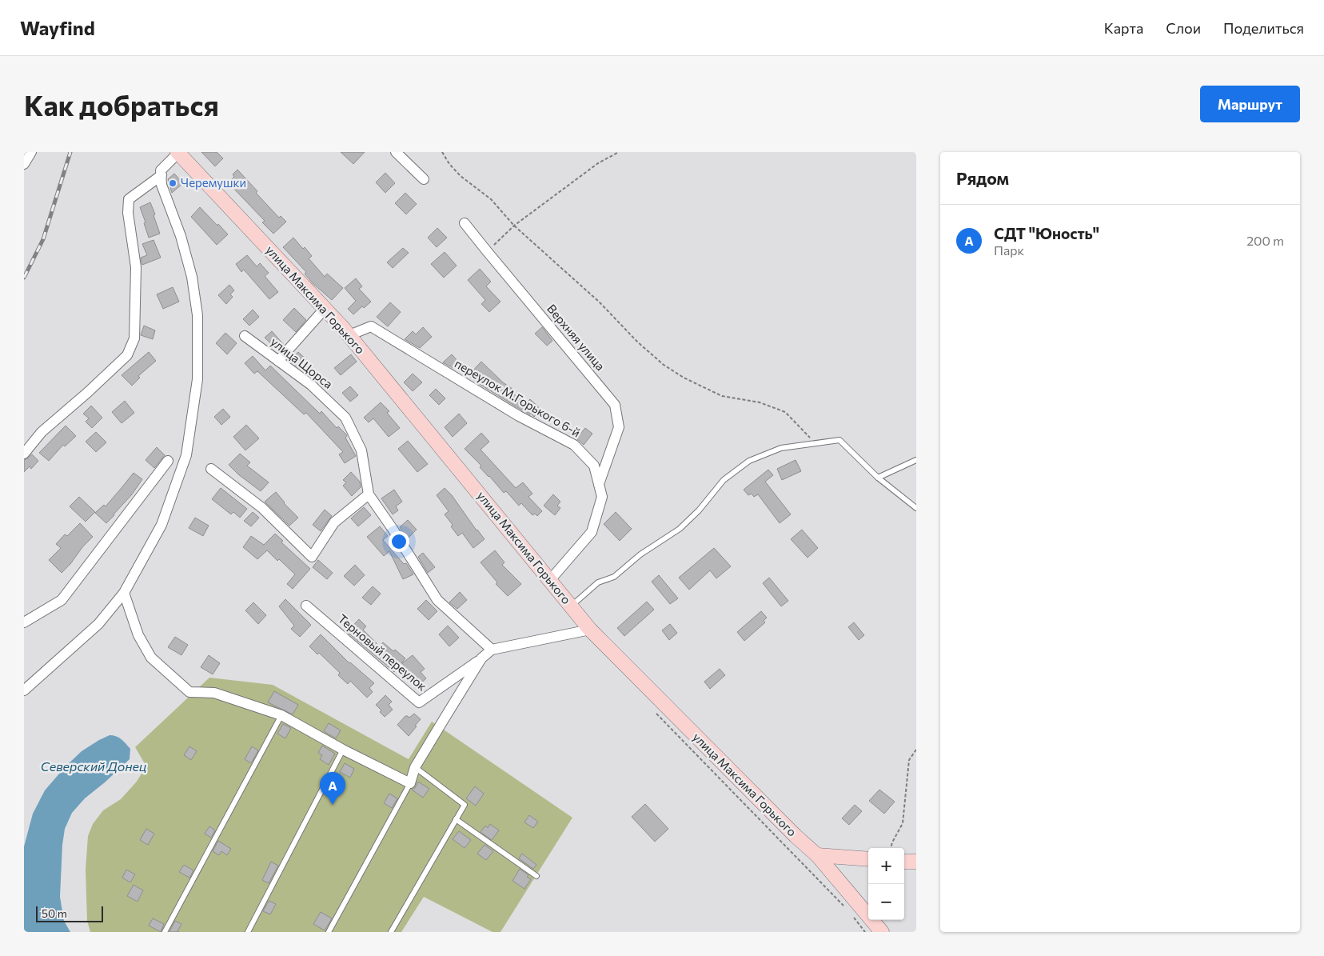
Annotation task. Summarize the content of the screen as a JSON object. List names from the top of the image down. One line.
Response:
{"streets":{"street":["улица Максима Горького","Верхняя улица","улица Щорса","переулок М.Горького 6-й","Терновый переулок"]},"crossings":[["улица Максима Горького","переулок М.Горького 6-й"],["Верхняя улица","переулок М.Горького 6-й"]],"water":["Северский Донец"],"places":["Черемушки"],"scale_bar":"50 m","page":{"header":"Wayfind","nav":["Карта","Слои","Поделиться"],"buttons":"Маршрут","title":"Как добраться","heading":"Рядом","list":[{"mark":"A","name":"СДТ \"Юность\"","note":"Парк","value":"200 m"}],"pins":"A","map_buttons":["+","−"],"scale":"50 m"}}
